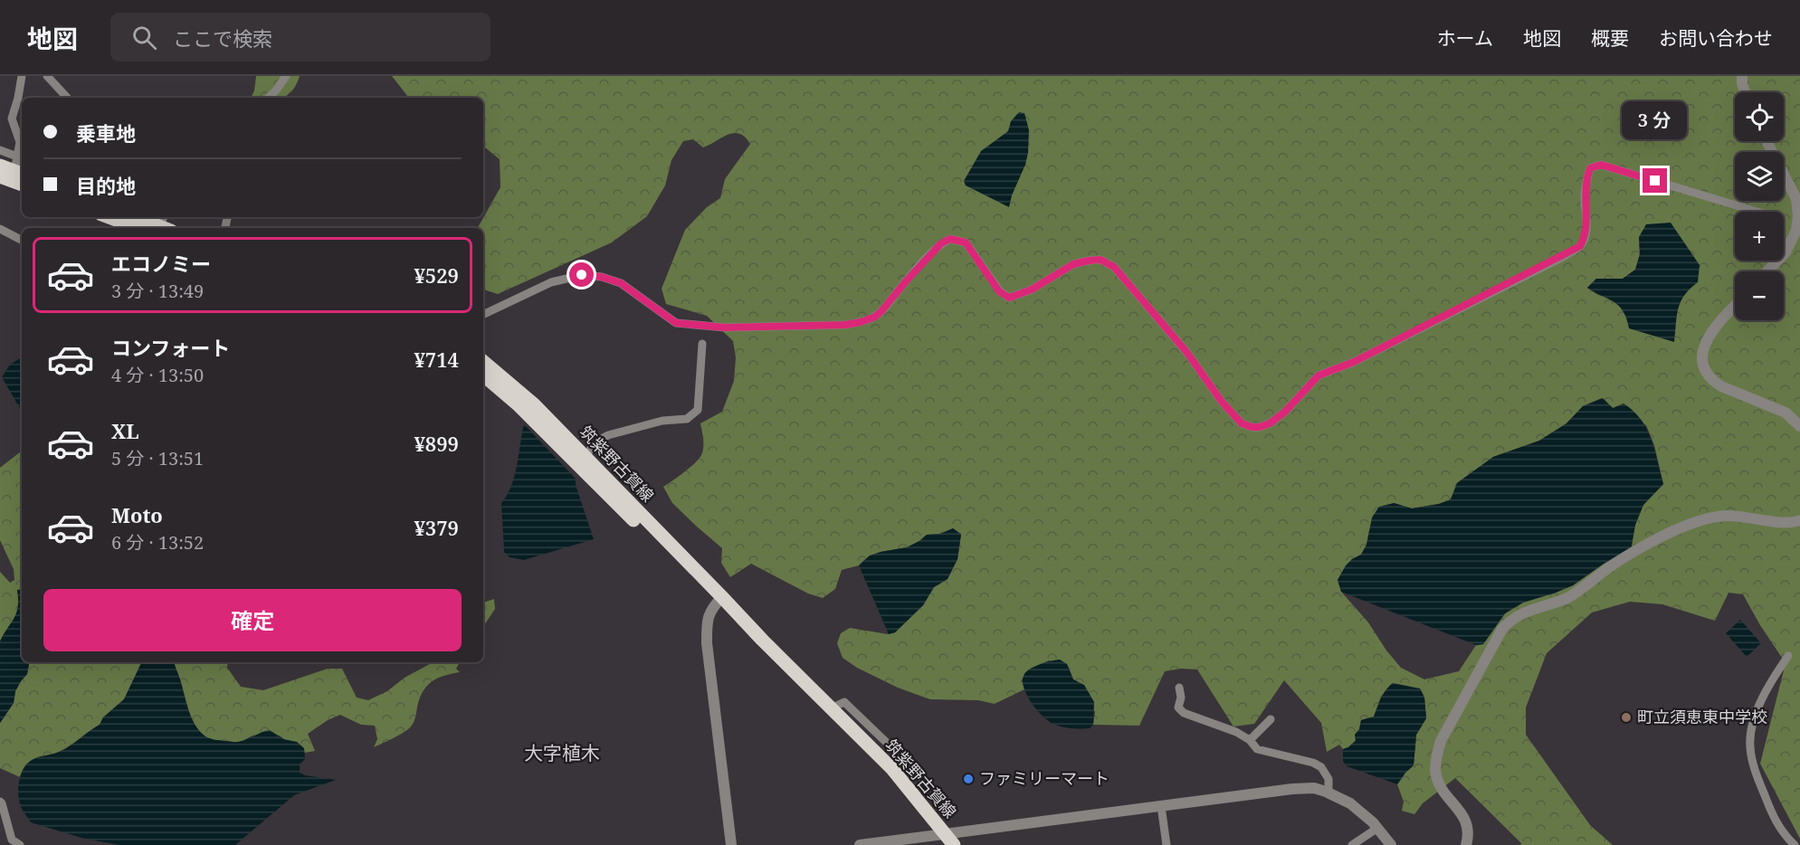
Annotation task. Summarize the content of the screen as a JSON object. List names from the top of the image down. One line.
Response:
{"streets":{"main road":["筑紫野古賀線"]},"districts":["大字植木"],"places":["町立須恵東中学校","ファミリーマート"],"page":{"header":"地図","search":"ここで検索","nav":["ホーム","地図","概要","お問い合わせ"],"map_buttons":["+","−"],"banner":["乗車地","目的地"],"bubble":"3 分","list":[{"name":"エコノミー","note":"3 分 · 13:49","value":"¥529"},{"name":"コンフォート","note":"4 分 · 13:50","value":"¥714"},{"name":"XL","note":"5 分 · 13:51","value":"¥899"},{"name":"Moto","note":"6 分 · 13:52","value":"¥379"}],"buttons":"確定"}}
